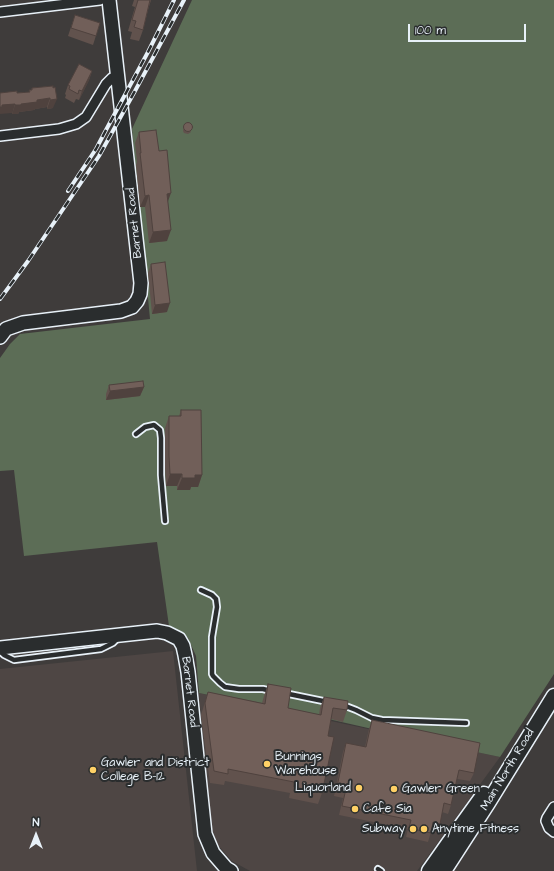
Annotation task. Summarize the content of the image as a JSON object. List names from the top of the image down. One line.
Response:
{"streets":{"main road":["Main North Road"],"street":["Barnet Road"]},"places":["Bunnings Warehouse","Gawler and District College B-12","Liquorland","Gawler Green","Cafe Sia","Subway","Anytime Fitness"],"scale_bar":"100 m","north":"top"}
